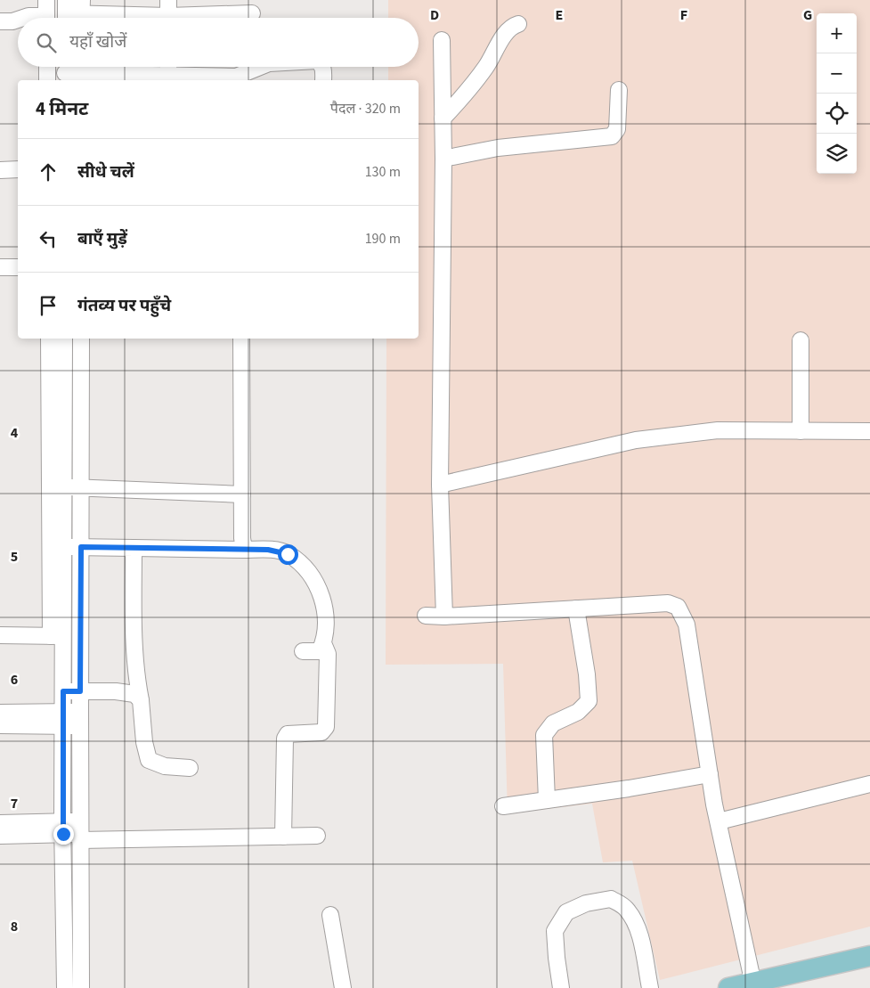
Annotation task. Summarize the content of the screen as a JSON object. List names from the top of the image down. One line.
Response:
{"page":{"map_buttons":["+","−"],"search":"यहाँ खोजें","heading":["4 मिनट","पैदल · 320 m"],"list":[["सीधे चलें","130 m"],["बाएँ मुड़ें","190 m"],"गंतव्य पर पहुँचे"]},"grid":{"columns":["D","E","F","G"],"rows":["4","5","6","7","8"]}}
